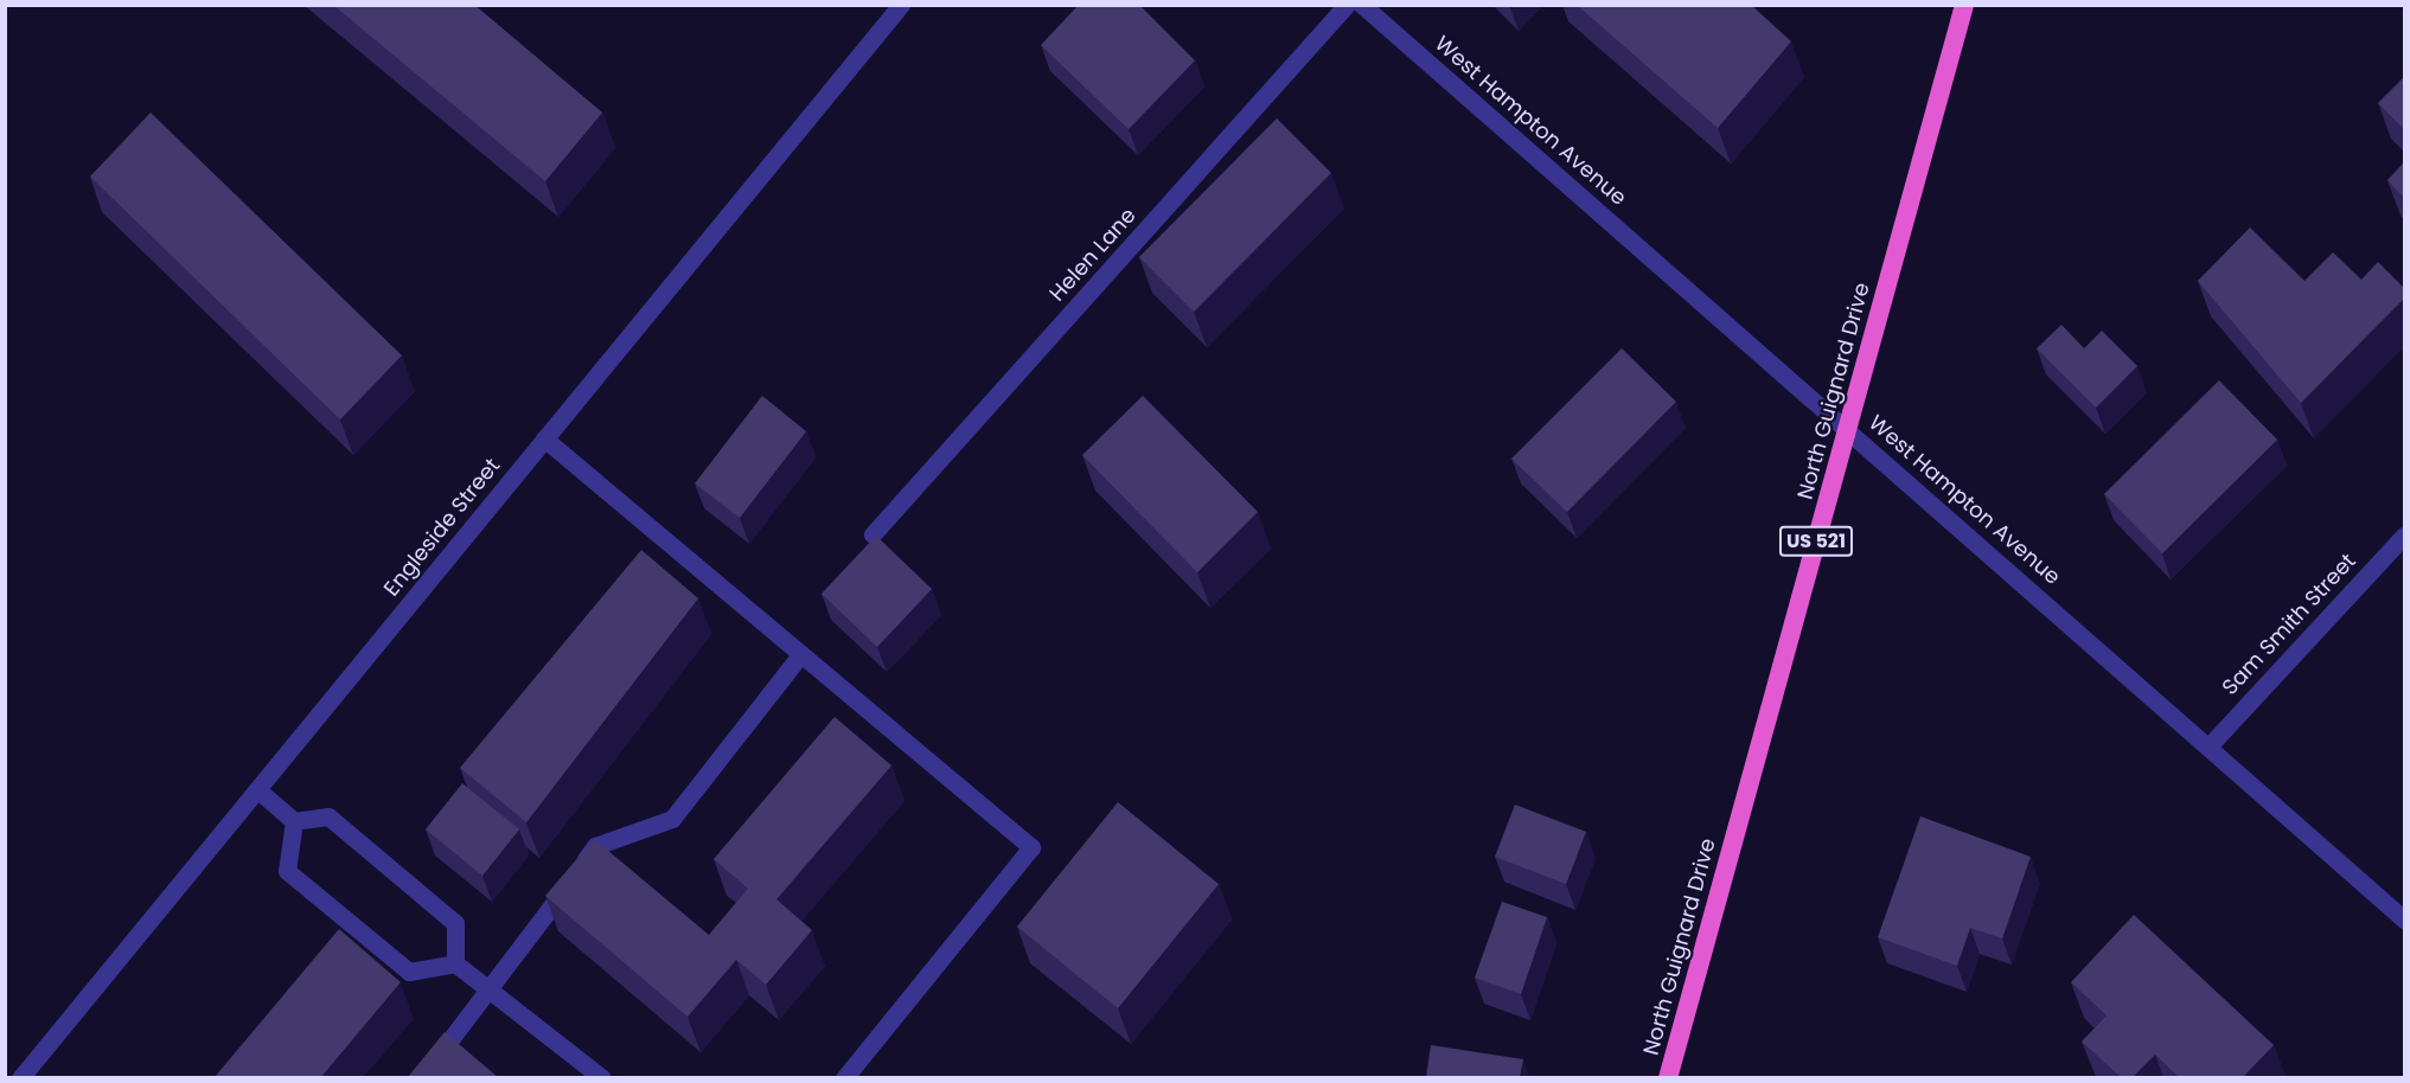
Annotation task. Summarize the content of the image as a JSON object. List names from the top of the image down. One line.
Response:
{"streets":{"highway":["North Guignard Drive","US 521"],"street":["West Hampton Avenue","Helen Lane","Engleside Street","Sam Smith Street"]},"crossings":[["West Hampton Avenue","North Guignard Drive"],["West Hampton Avenue","Sam Smith Street"]]}
